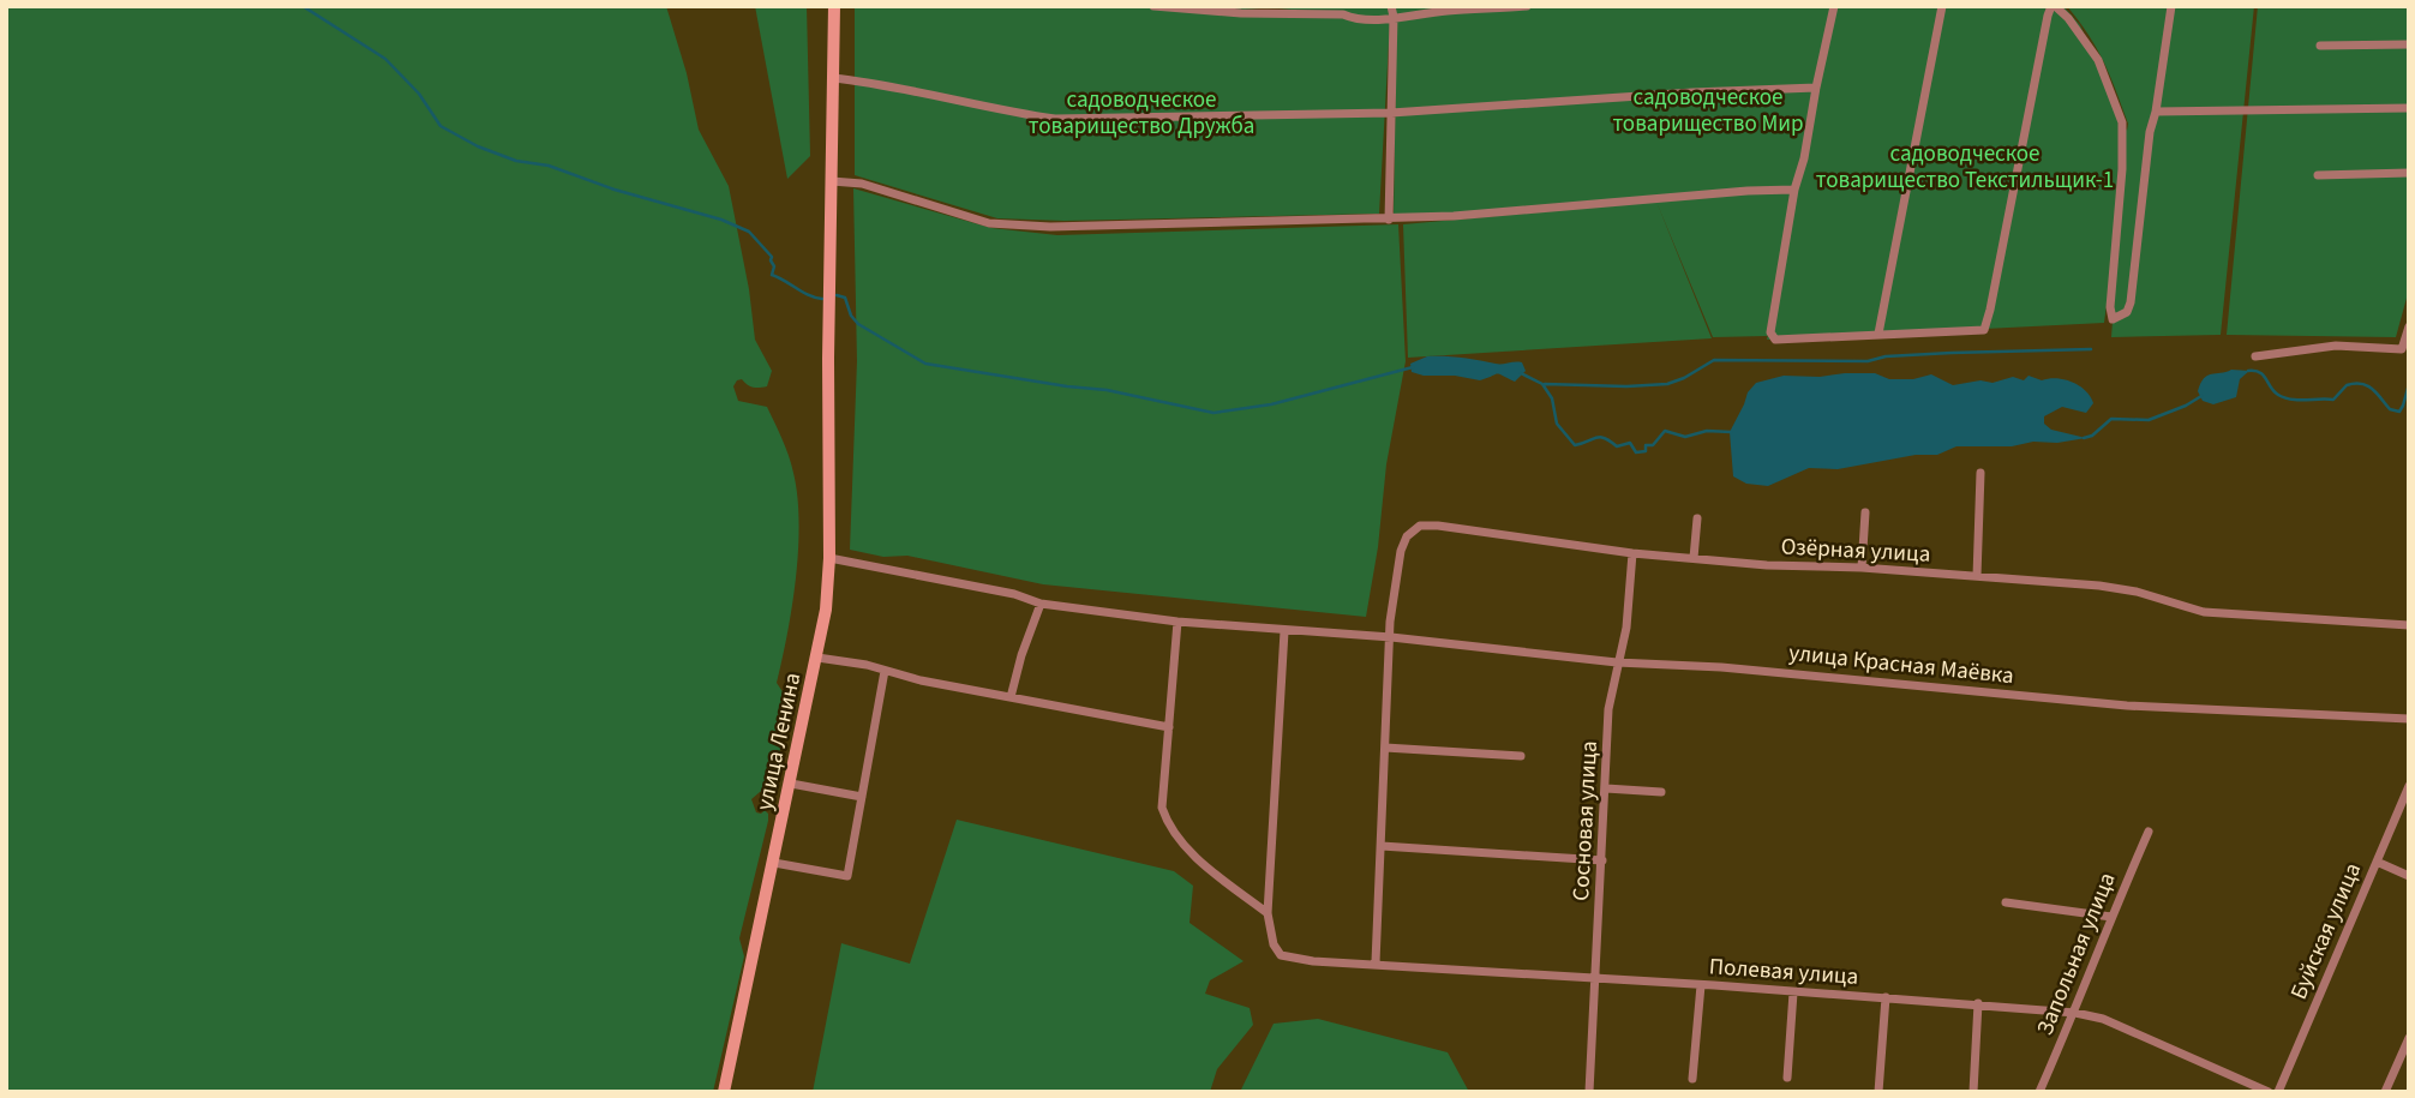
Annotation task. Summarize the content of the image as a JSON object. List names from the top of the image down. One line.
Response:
{"streets":{"main road":["улица Ленина"],"street":["Озёрная улица","улица Красная Маёвка","Сосновая улица","Буйская улица","Запольная улица","Полевая улица"]},"crossings":[["Озёрная улица","улица Красная Маёвка"],["Озёрная улица","Сосновая улица"],["улица Красная Маёвка","улица Ленина"],["улица Красная Маёвка","Сосновая улица"],["Сосновая улица","Полевая улица"],["Запольная улица","Полевая улица"]],"parks":["садоводческое товарищество Мир","садоводческое товарищество Дружба","садоводческое товарищество Текстильщик-1"]}
